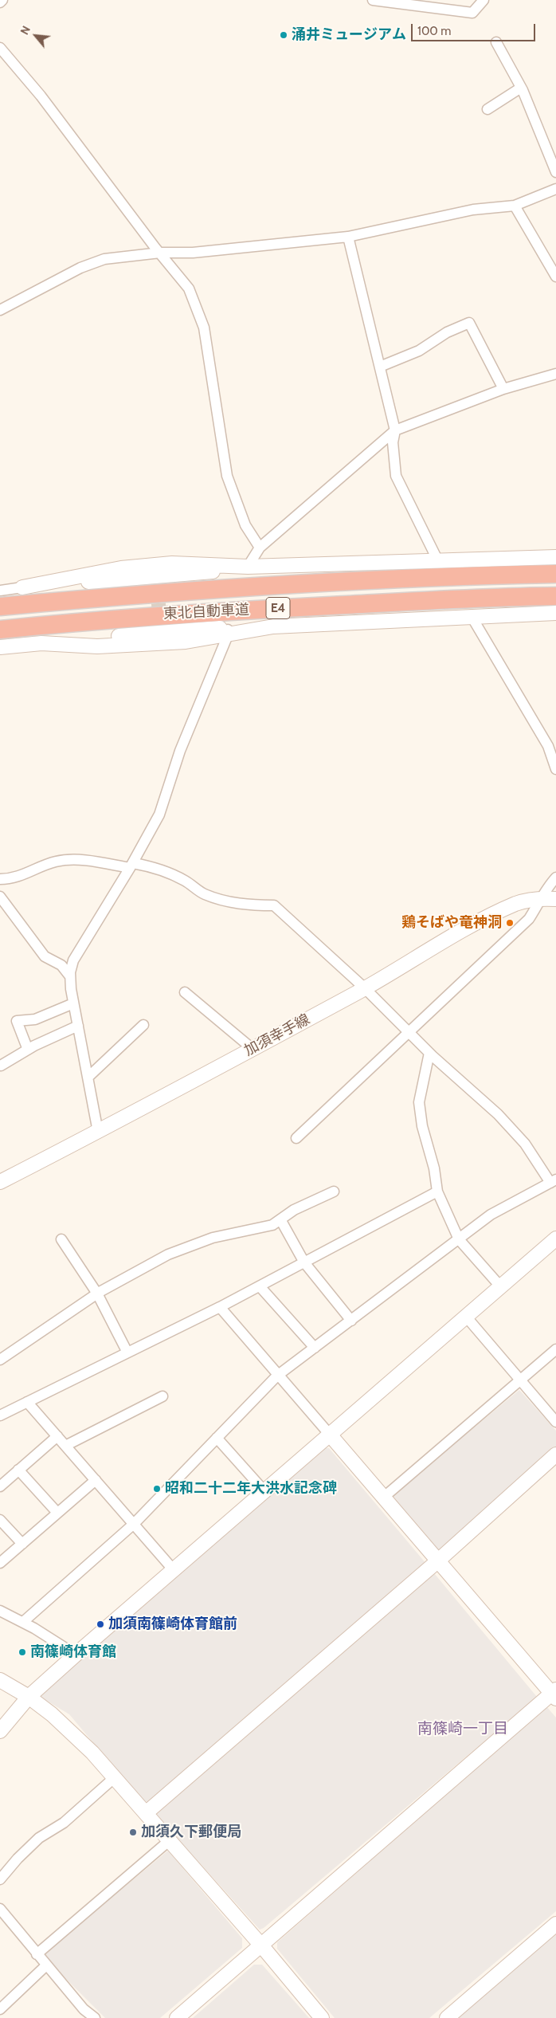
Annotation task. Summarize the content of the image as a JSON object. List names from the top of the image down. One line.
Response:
{"streets":{"highway":["E4","東北自動車道"],"street":["加須幸手線"]},"districts":["南篠崎一丁目"],"places":["涌井ミュージアム","鶏そばや竜神洞","昭和二十二年大洪水記念碑","加須南篠崎体育館前","南篠崎体育館","加須久下郵便局"],"scale_bar":"100 m","north":"top left"}
